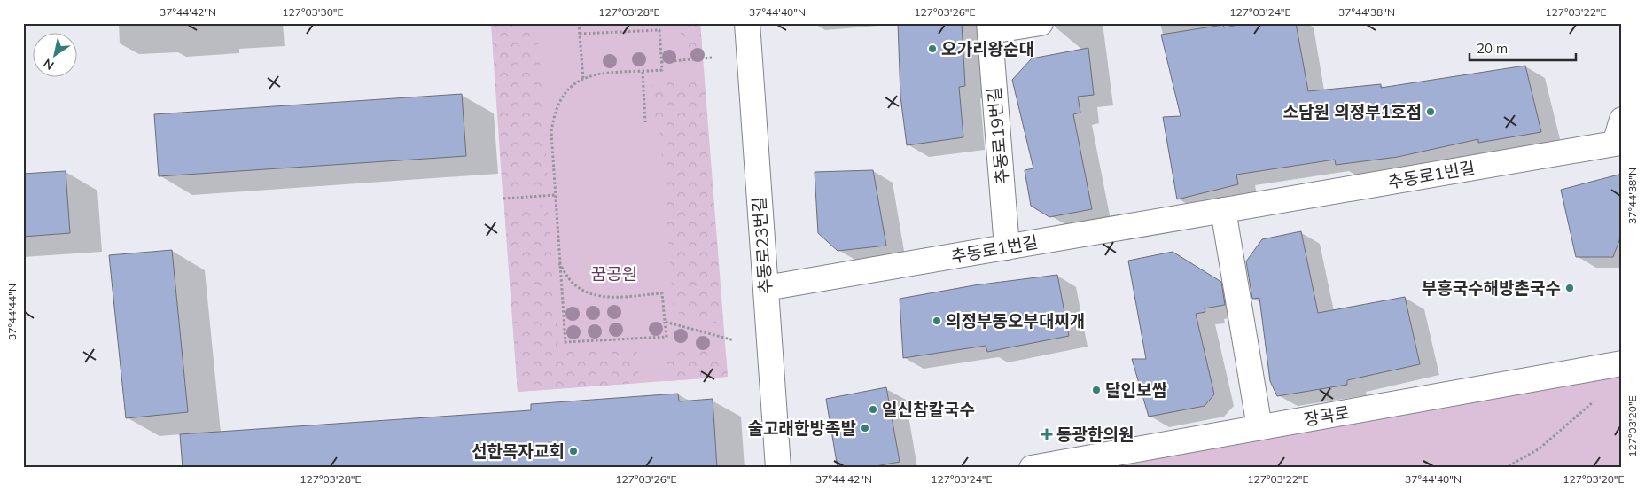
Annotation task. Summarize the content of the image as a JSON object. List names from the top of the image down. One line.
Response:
{"streets":{"street":["추동로19번길","추동로1번길","추동로23번길","장곡로"]},"crossings":[["추동로19번길","추동로1번길"],["추동로1번길","추동로23번길"]],"parks":["꿈공원"],"places":{"other":["오가리왕순대","소담원 의정부1호점","부흥국수해방촌국수","의정부동오부대찌개","달인보쌈","일신참칼국수","술고래한방족발","선한목자교회"],"health":["동광한의원"]},"scale_bar":"20 m","north":"bottom left","coordinates":["37°44'42\"N","127°03'30\"E","127°03'28\"E","37°44'40\"N","127°03'26\"E","127°03'24\"E","37°44'38\"N","127°03'22\"E","37°44'44\"N","127°03'20\"E"]}
